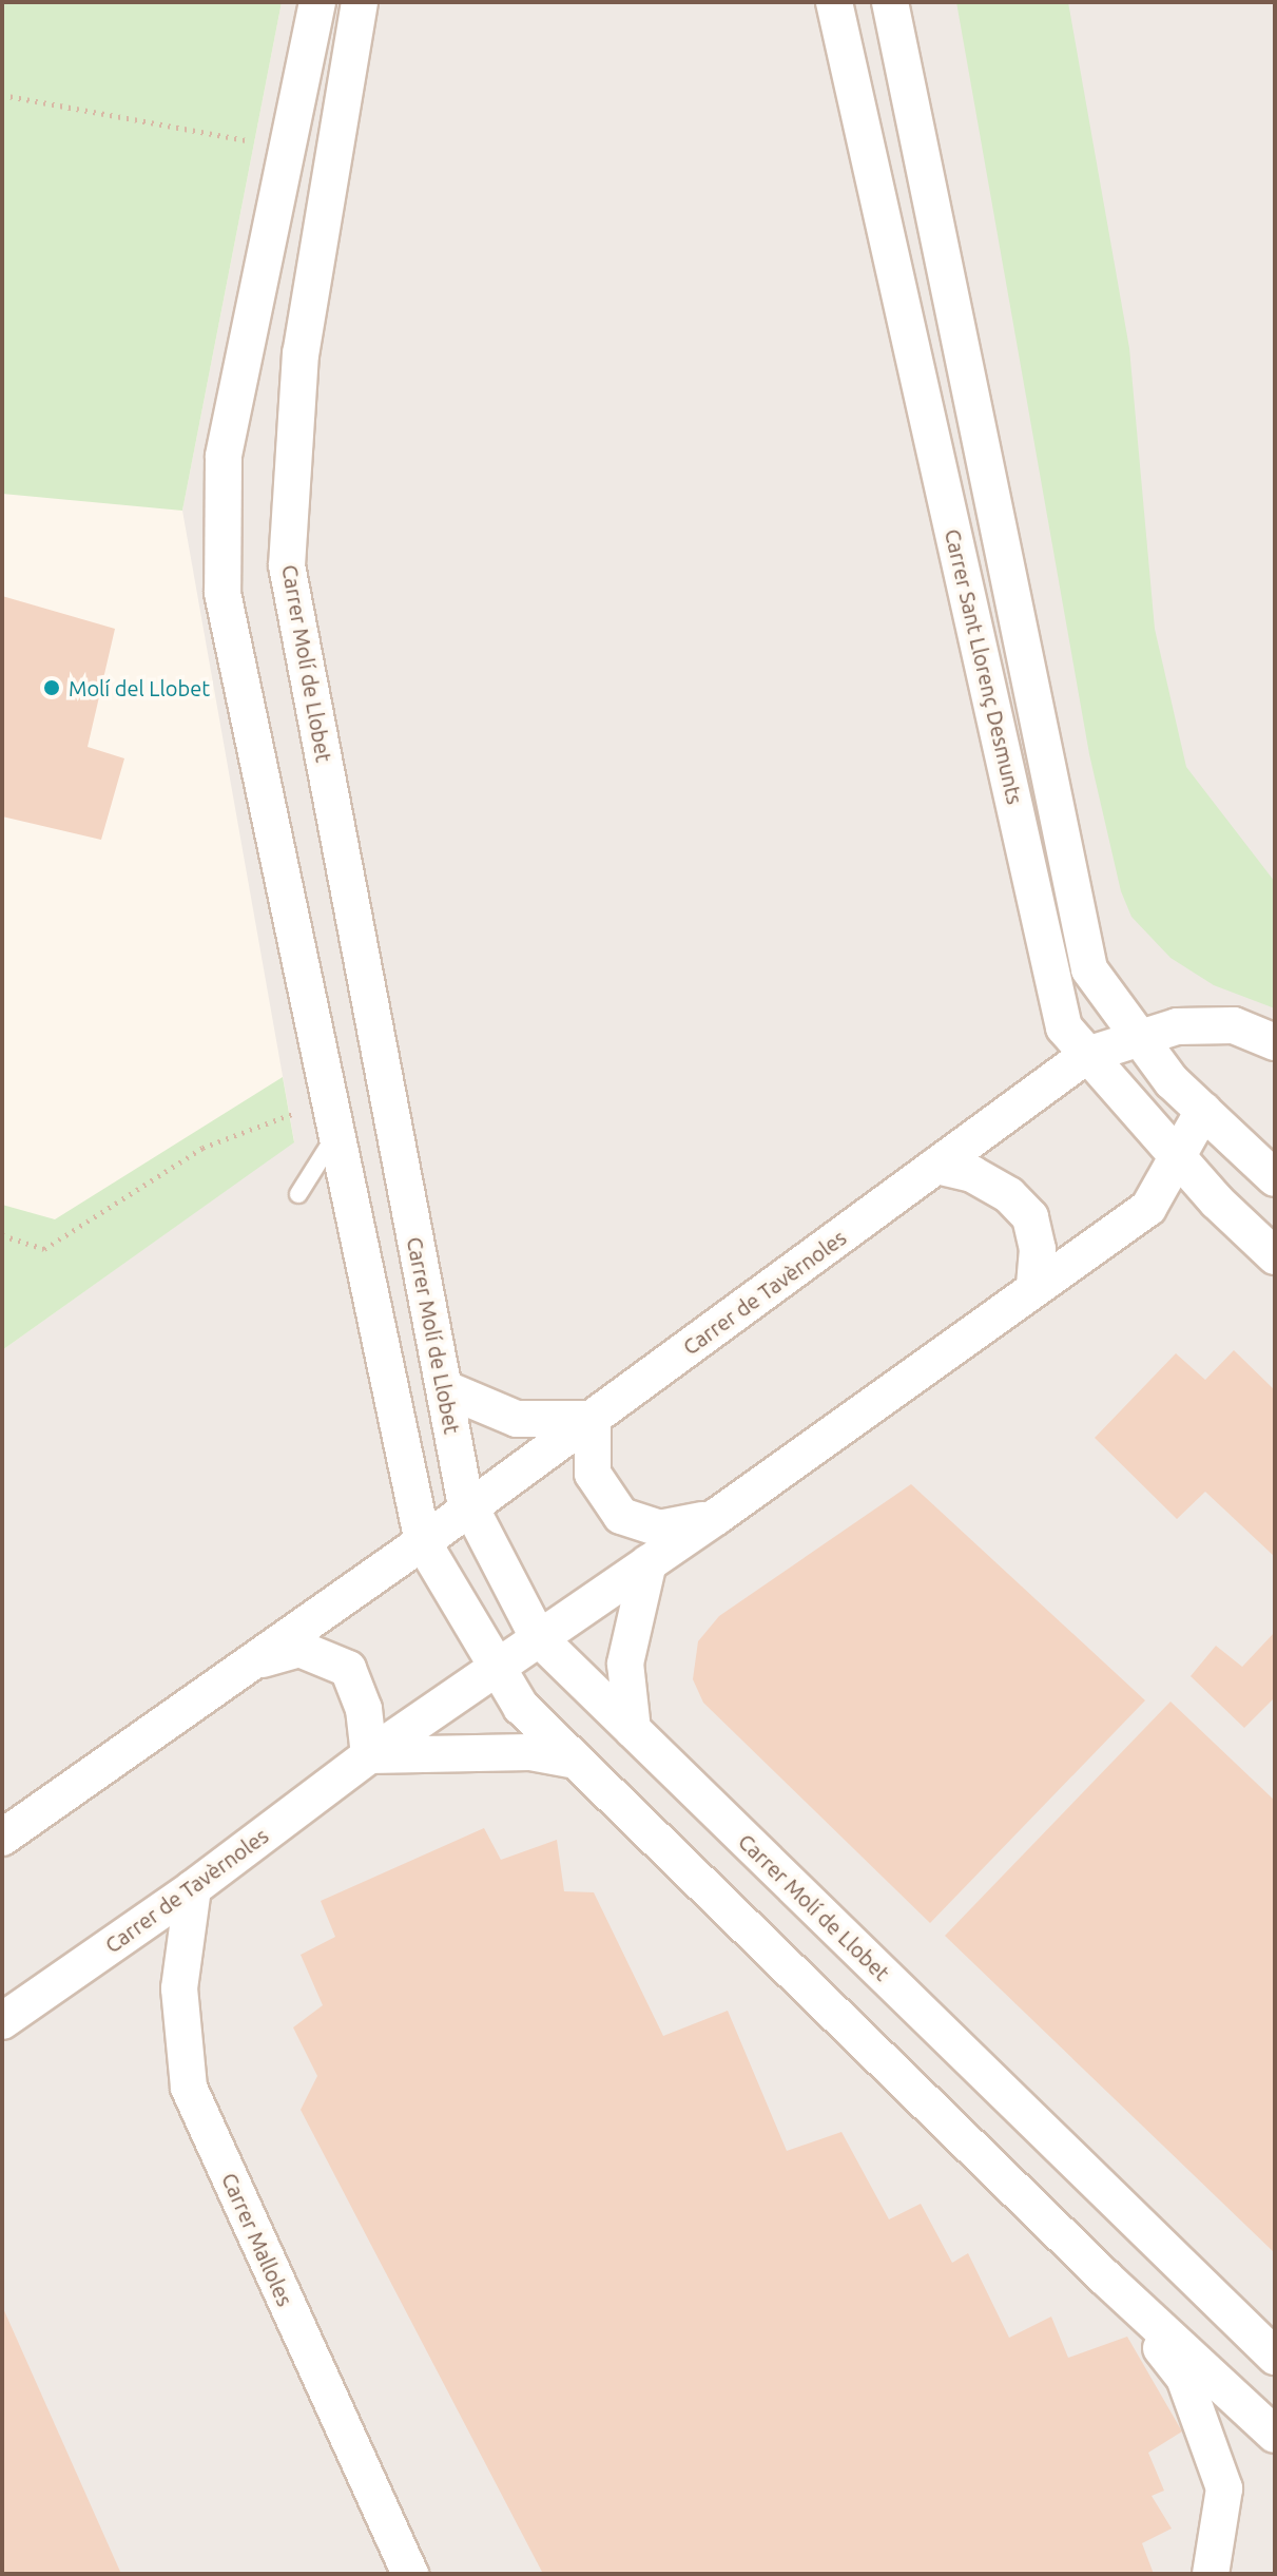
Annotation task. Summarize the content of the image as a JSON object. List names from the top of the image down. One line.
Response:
{"streets":{"street":["Carrer Molí de Llobet","Carrer Sant Llorenç Desmunts","Carrer de Tavèrnoles","Carrer Malloles"]},"crossings":[["Carrer Molí de Llobet","Carrer de Tavèrnoles"],["Carrer Sant Llorenç Desmunts","Carrer de Tavèrnoles"],["Carrer de Tavèrnoles","Carrer Malloles"]],"places":["Molí del Llobet"]}
